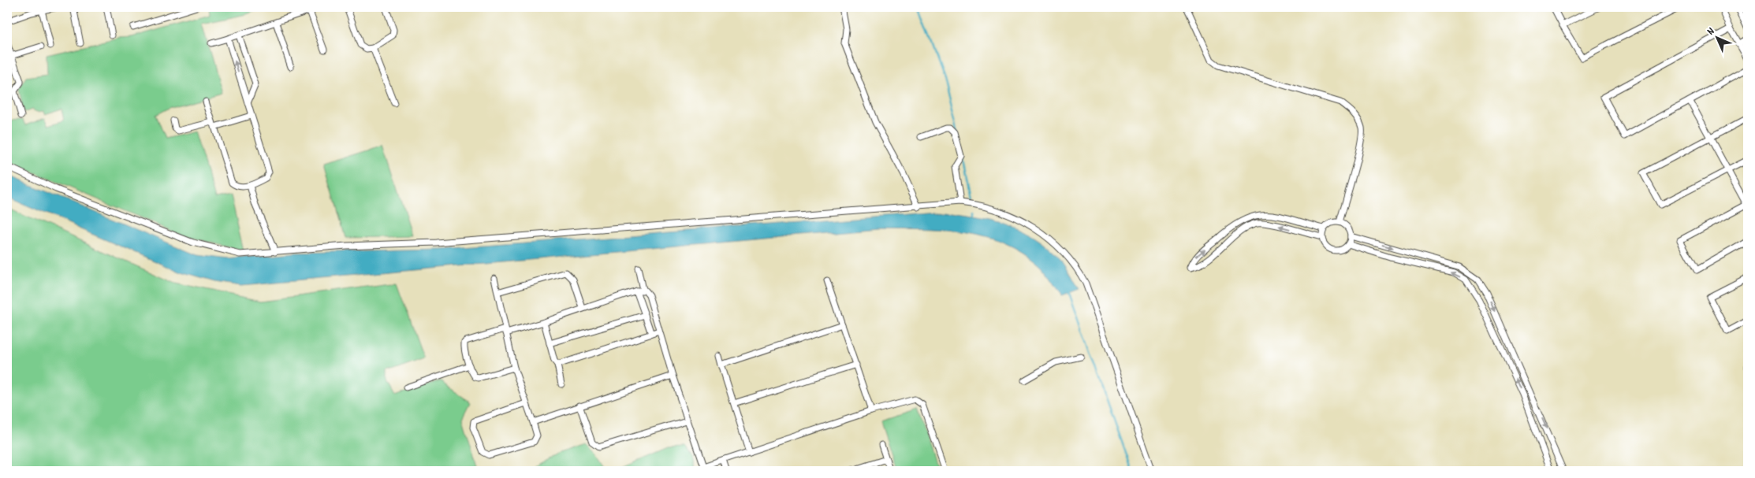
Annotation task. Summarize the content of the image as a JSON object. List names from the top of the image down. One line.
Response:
{"north":"top left"}
